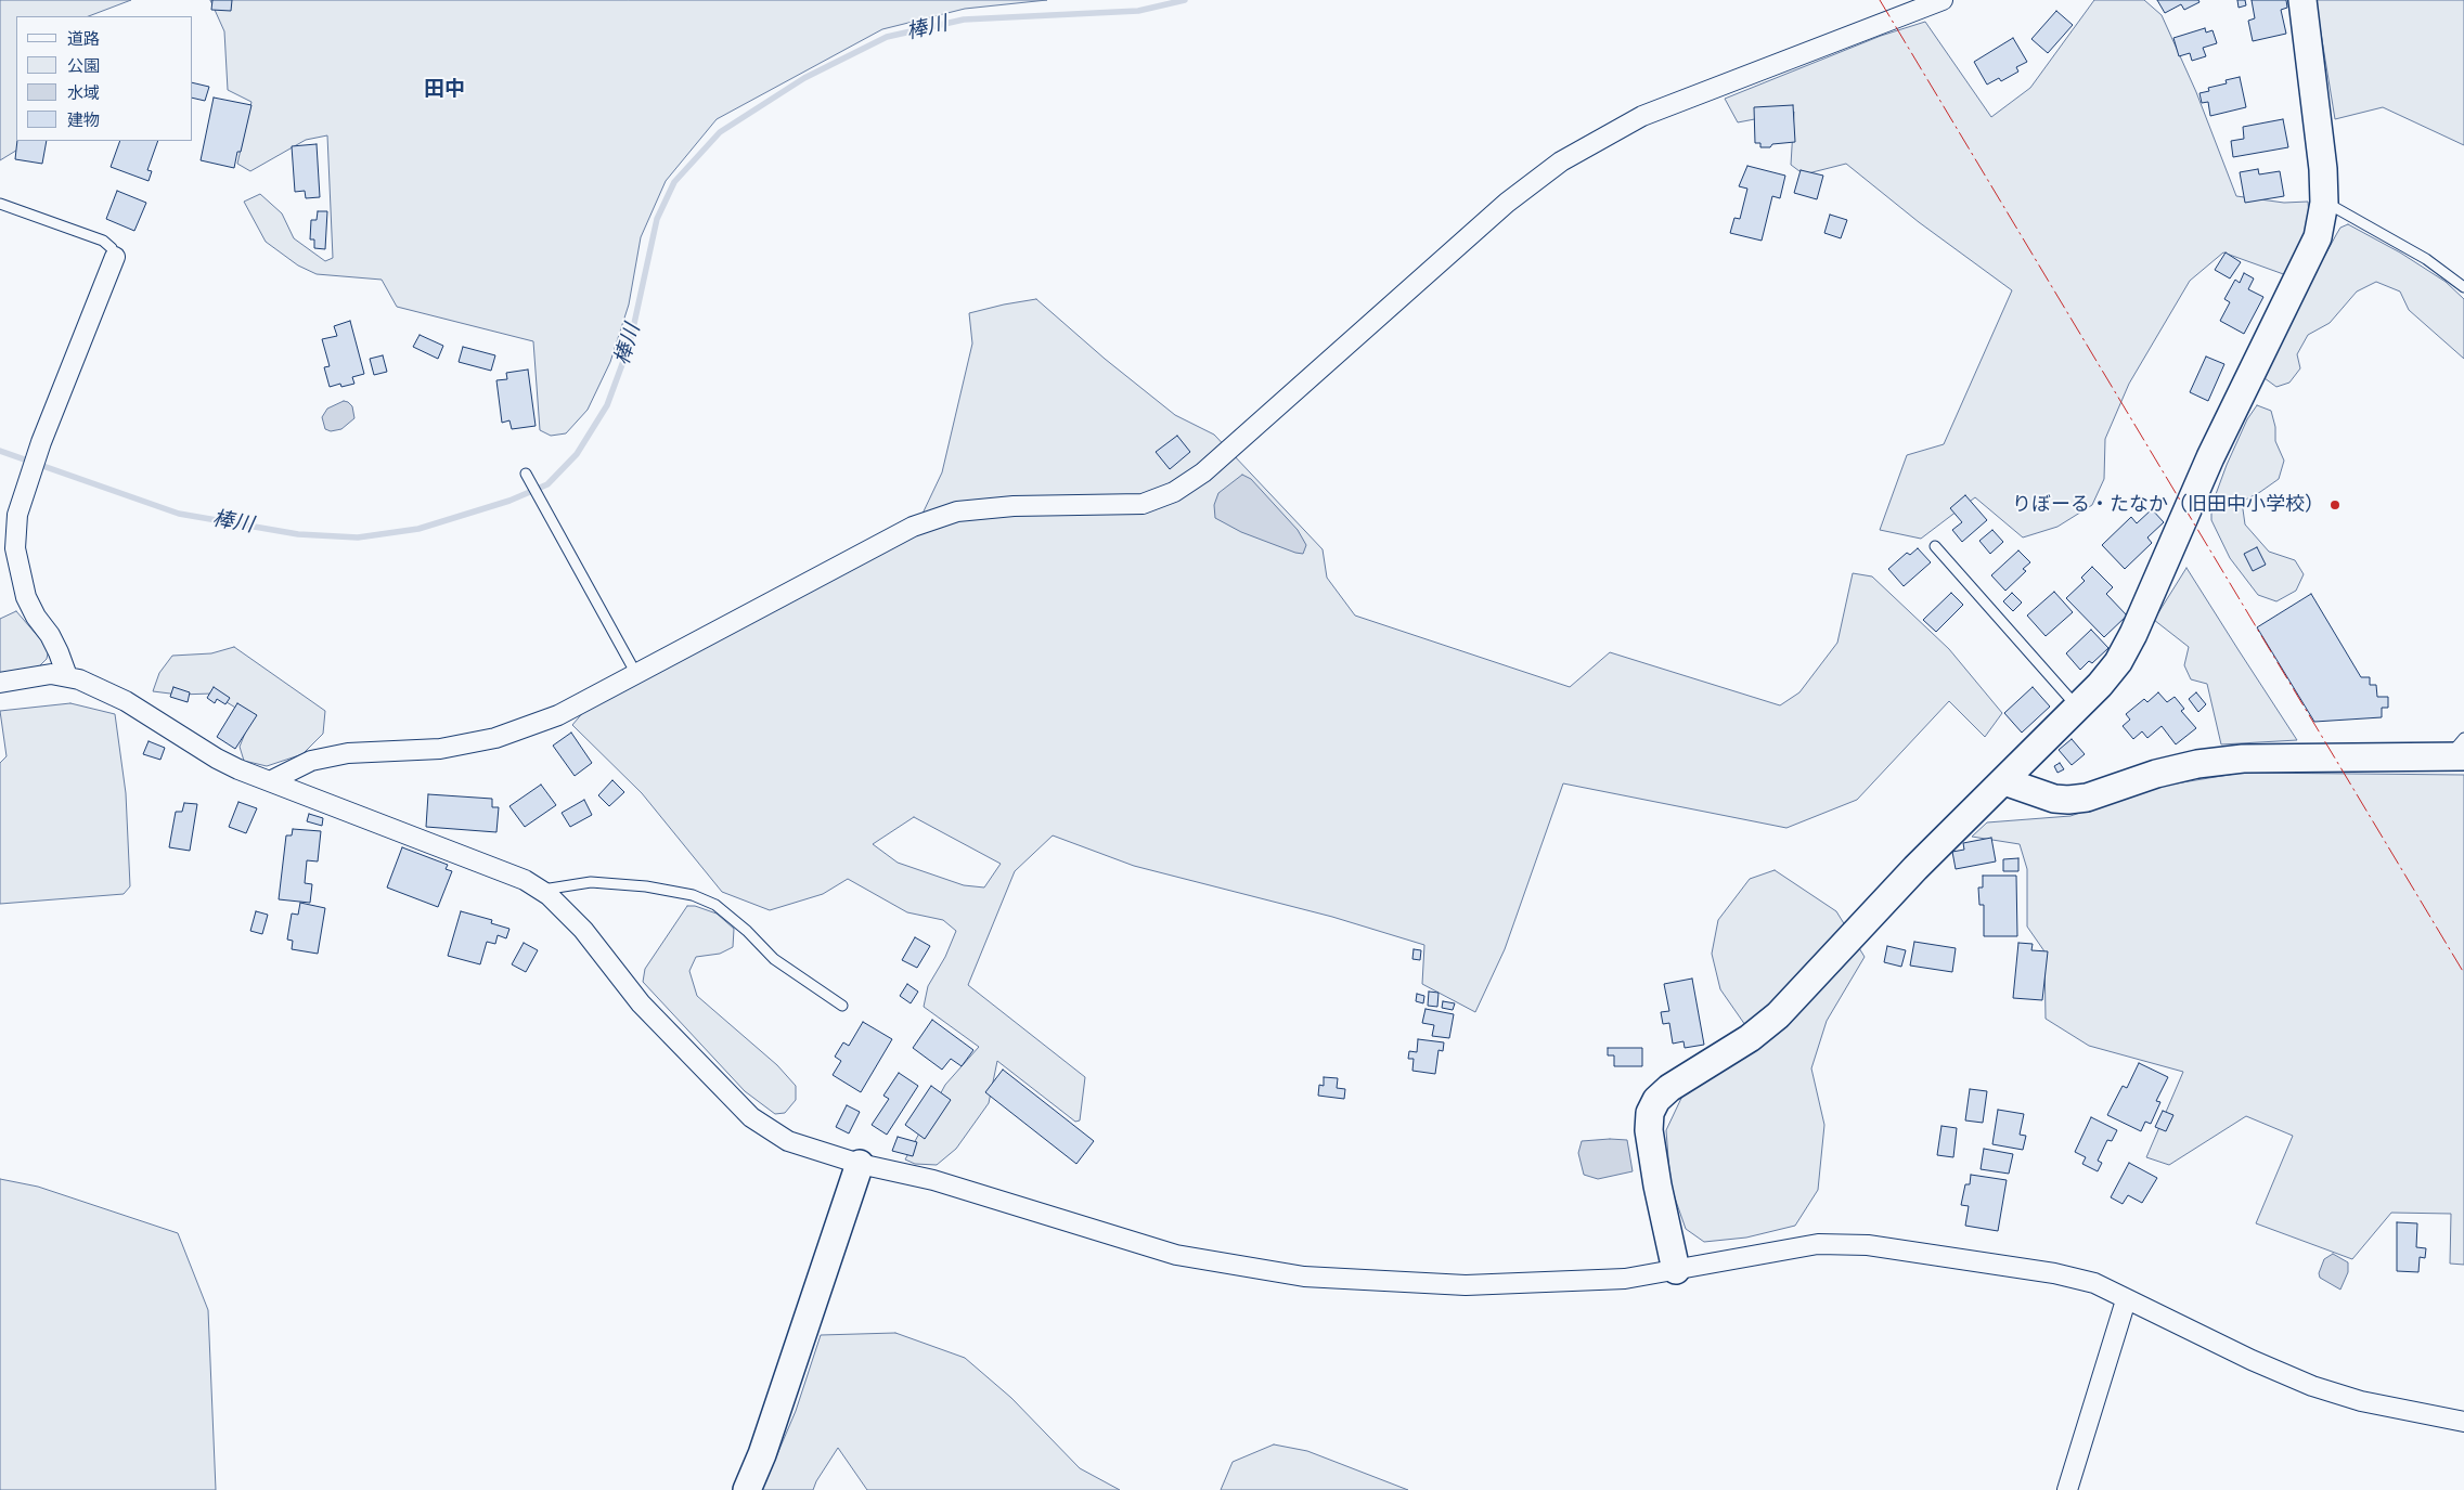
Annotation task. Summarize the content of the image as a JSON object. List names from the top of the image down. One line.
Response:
{"districts":["田中"],"water":["棒川"],"places":["りぼーる・たなか（旧田中小学校）"],"legend":["道路","公園","水域","建物"]}
